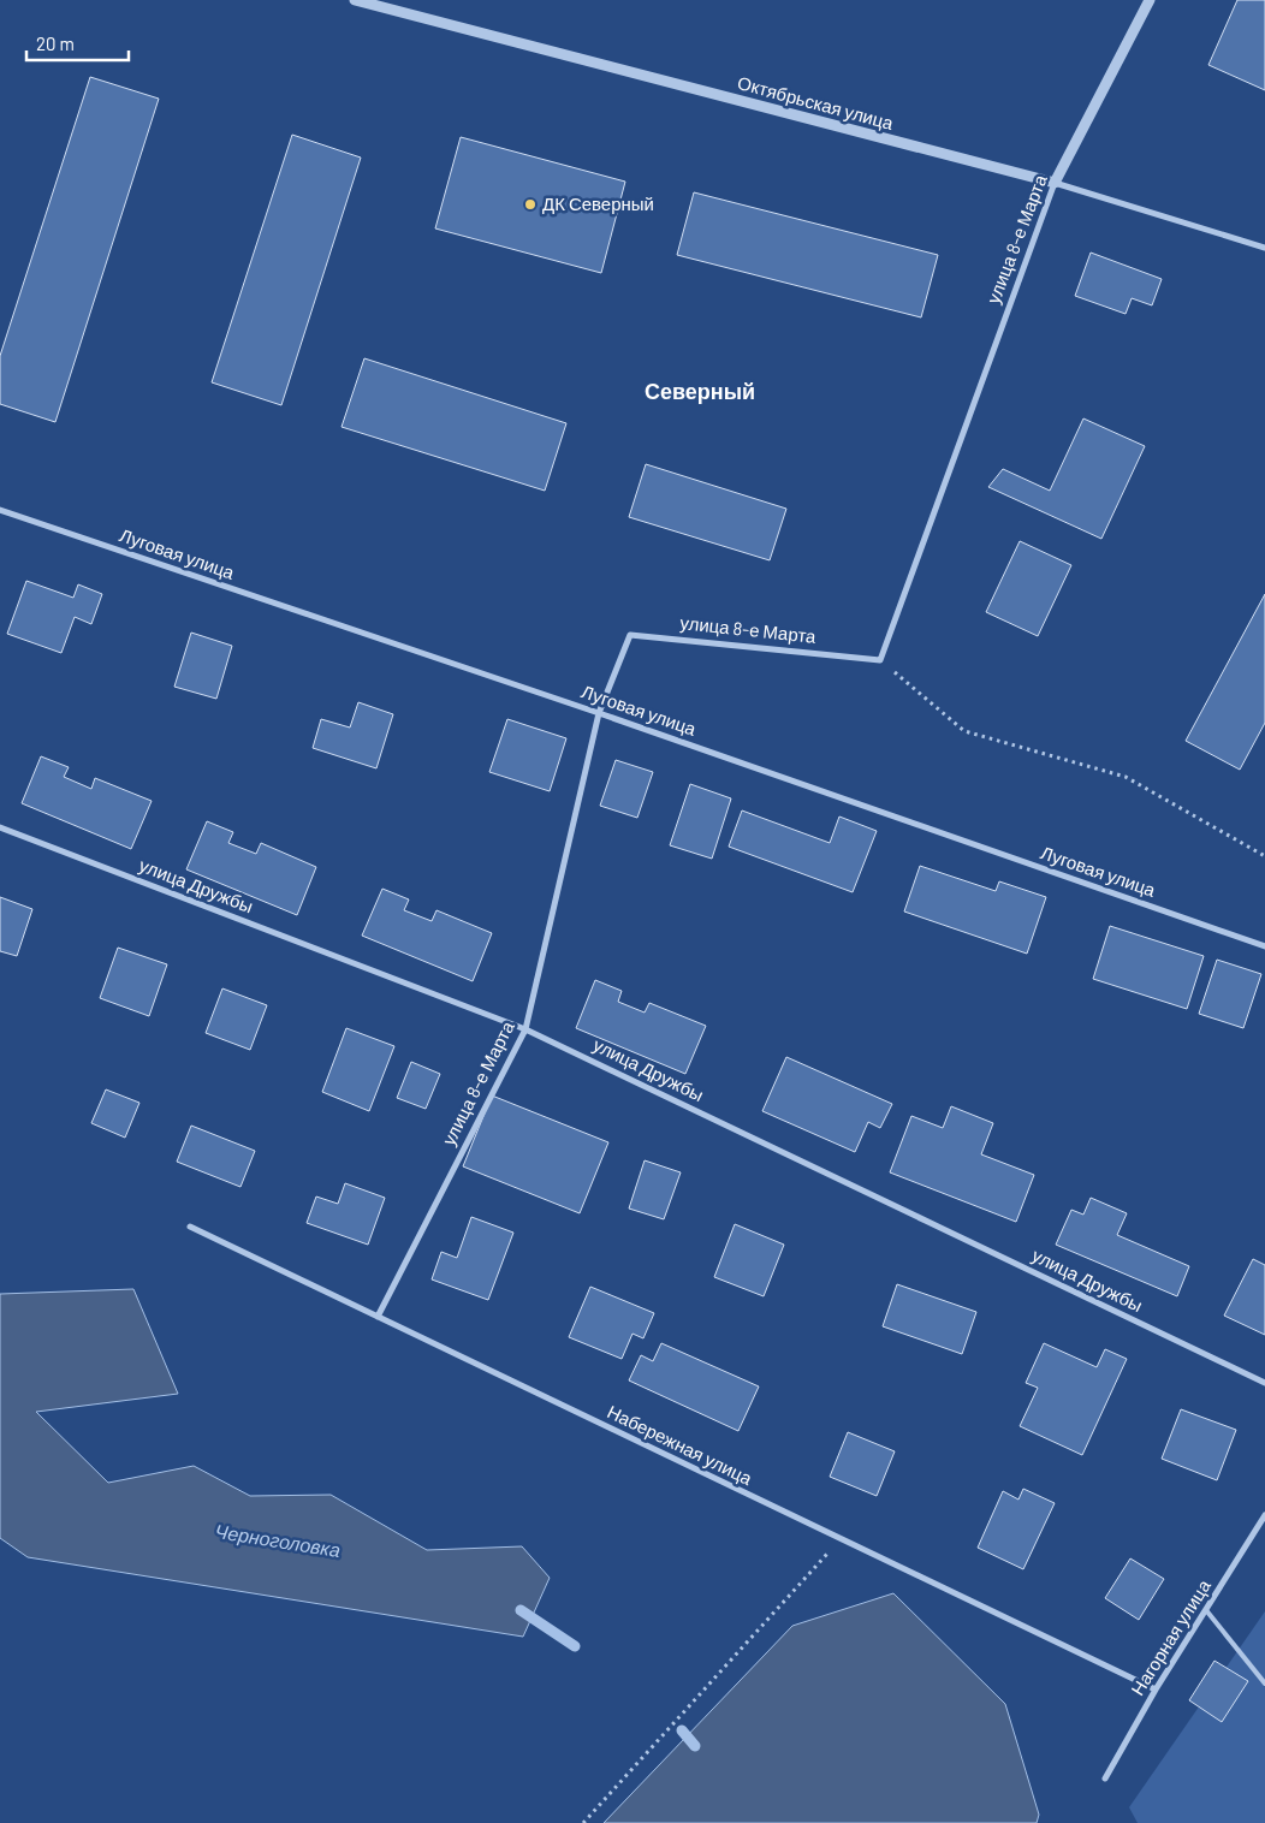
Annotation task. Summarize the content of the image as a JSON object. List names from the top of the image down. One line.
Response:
{"streets":{"street":["Октябрьская улица","улица 8-е Марта","Луговая улица","улица Дружбы","Набережная улица","Нагорная улица"]},"crossings":[["Октябрьская улица","улица 8-е Марта"],["улица 8-е Марта","Луговая улица"],["улица 8-е Марта","улица Дружбы"],["улица 8-е Марта","Набережная улица"],["Набережная улица","Нагорная улица"]],"districts":["Северный"],"water":["Черноголовка"],"places":["ДК Северный"],"scale_bar":"20 m"}
